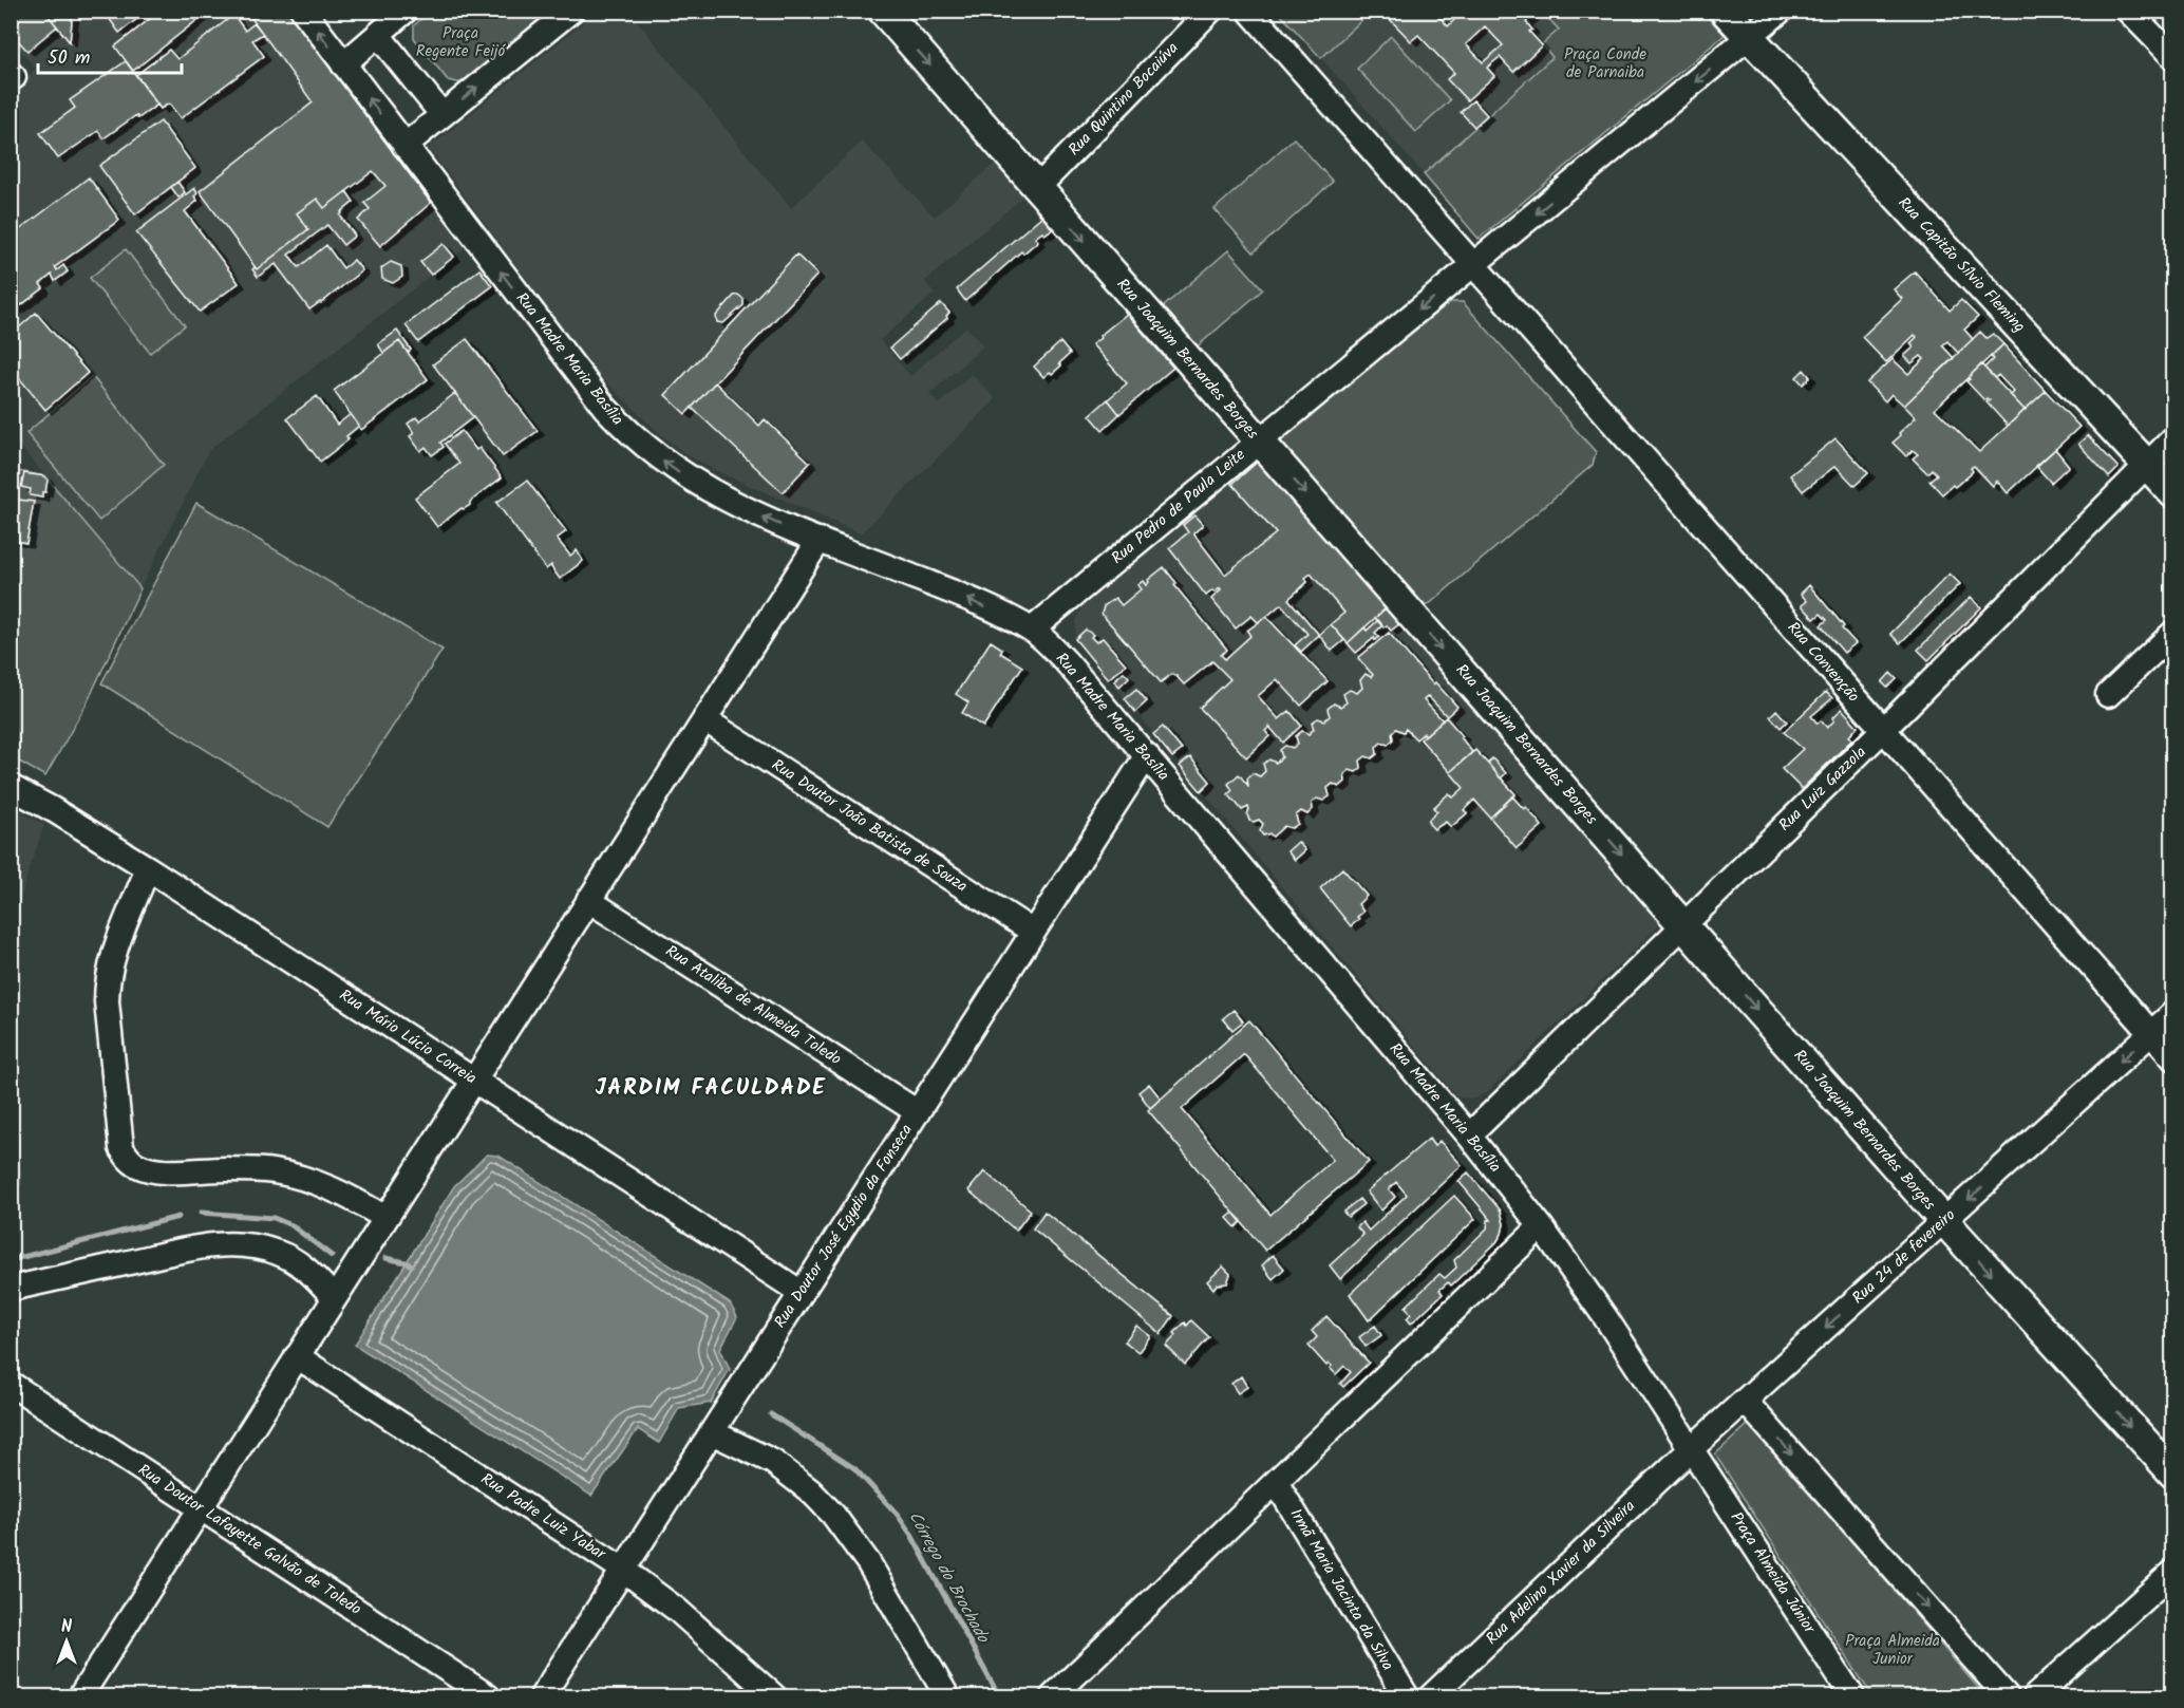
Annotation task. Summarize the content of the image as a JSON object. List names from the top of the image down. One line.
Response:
{"streets":{"main road":["Rua Capitão Sílvio Fleming","Rua Joaquim Bernardes Borges"],"street":["Rua Quintino Bocaiúva","Rua Madre Maria Basília","Rua Pedro de Paula Leite","Rua Convenção","Rua Luiz Gazzola","Rua Doutor João Batista de Souza","Rua Ataliba de Almeida Toledo","Rua Mário Lúcio Correia","Rua Doutor José Egydio da Fonseca","Rua 24 de fevereiro","Rua Padre Luiz Yabar","Rua Doutor Lafayette Galvão de Toledo","Rua Adelino Xavier da Silveira","Praça Almeida Júnior","Irmã Maria Jacinta da Silva"]},"crossings":[["Rua Quintino Bocaiúva","Rua Joaquim Bernardes Borges"],["Rua Capitão Sílvio Fleming","Rua Luiz Gazzola"],["Rua Madre Maria Basília","Rua Pedro de Paula Leite"],["Rua Madre Maria Basília","Rua Luiz Gazzola"],["Rua Madre Maria Basília","Rua Doutor José Egydio da Fonseca"],["Rua Madre Maria Basília","Rua 24 de fevereiro"],["Rua Madre Maria Basília","Rua Adelino Xavier da Silveira"],["Rua Madre Maria Basília","Praça Almeida Júnior"],["Rua Joaquim Bernardes Borges","Rua Pedro de Paula Leite"],["Rua Joaquim Bernardes Borges","Rua Luiz Gazzola"],["Rua Joaquim Bernardes Borges","Rua 24 de fevereiro"],["Rua Pedro de Paula Leite","Rua Convenção"],["Rua Convenção","Rua Luiz Gazzola"],["Rua Convenção","Rua 24 de fevereiro"],["Rua Doutor João Batista de Souza","Rua Doutor José Egydio da Fonseca"],["Rua Ataliba de Almeida Toledo","Rua Doutor José Egydio da Fonseca"],["Rua Mário Lúcio Correia","Rua Doutor José Egydio da Fonseca"],["Rua Doutor José Egydio da Fonseca","Rua Padre Luiz Yabar"],["Rua 24 de fevereiro","Rua Adelino Xavier da Silveira"],["Rua 24 de fevereiro","Praça Almeida Júnior"],["Rua Adelino Xavier da Silveira","Praça Almeida Júnior"]],"one_way":["Rua Madre Maria Basília","Rua Joaquim Bernardes Borges","Rua Pedro de Paula Leite","Rua 24 de fevereiro"],"districts":["JARDIM FACULDADE"],"water":["Córrego do Brochado"],"parks":["Praça Regente Feijó","Praça Conde de Parnaiba","Praça Almeida Junior"],"scale_bar":"50 m","north":"top"}
